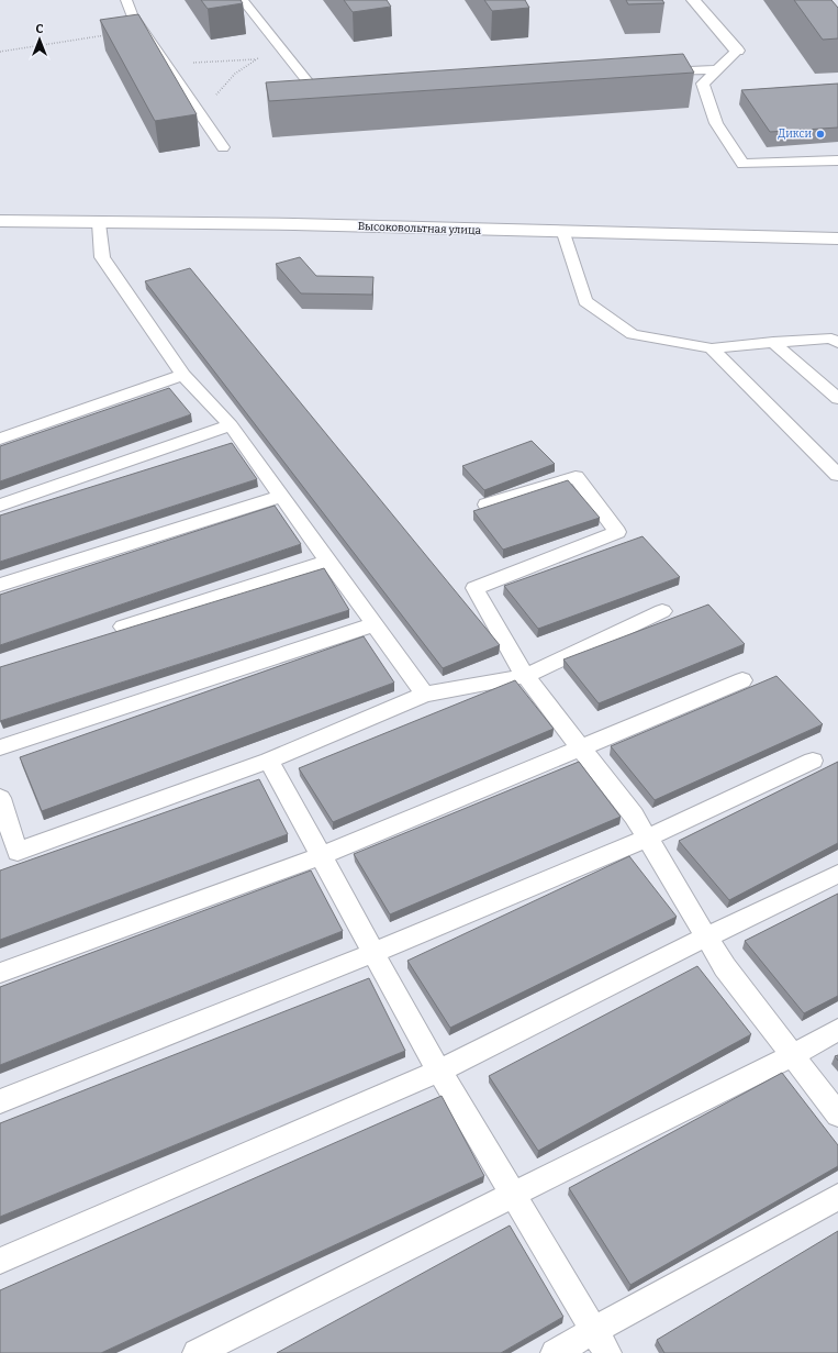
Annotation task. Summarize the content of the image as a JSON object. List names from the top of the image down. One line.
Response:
{"streets":{"main road":["Высоковольтная улица"]},"places":["Дикси"],"north":"top"}
